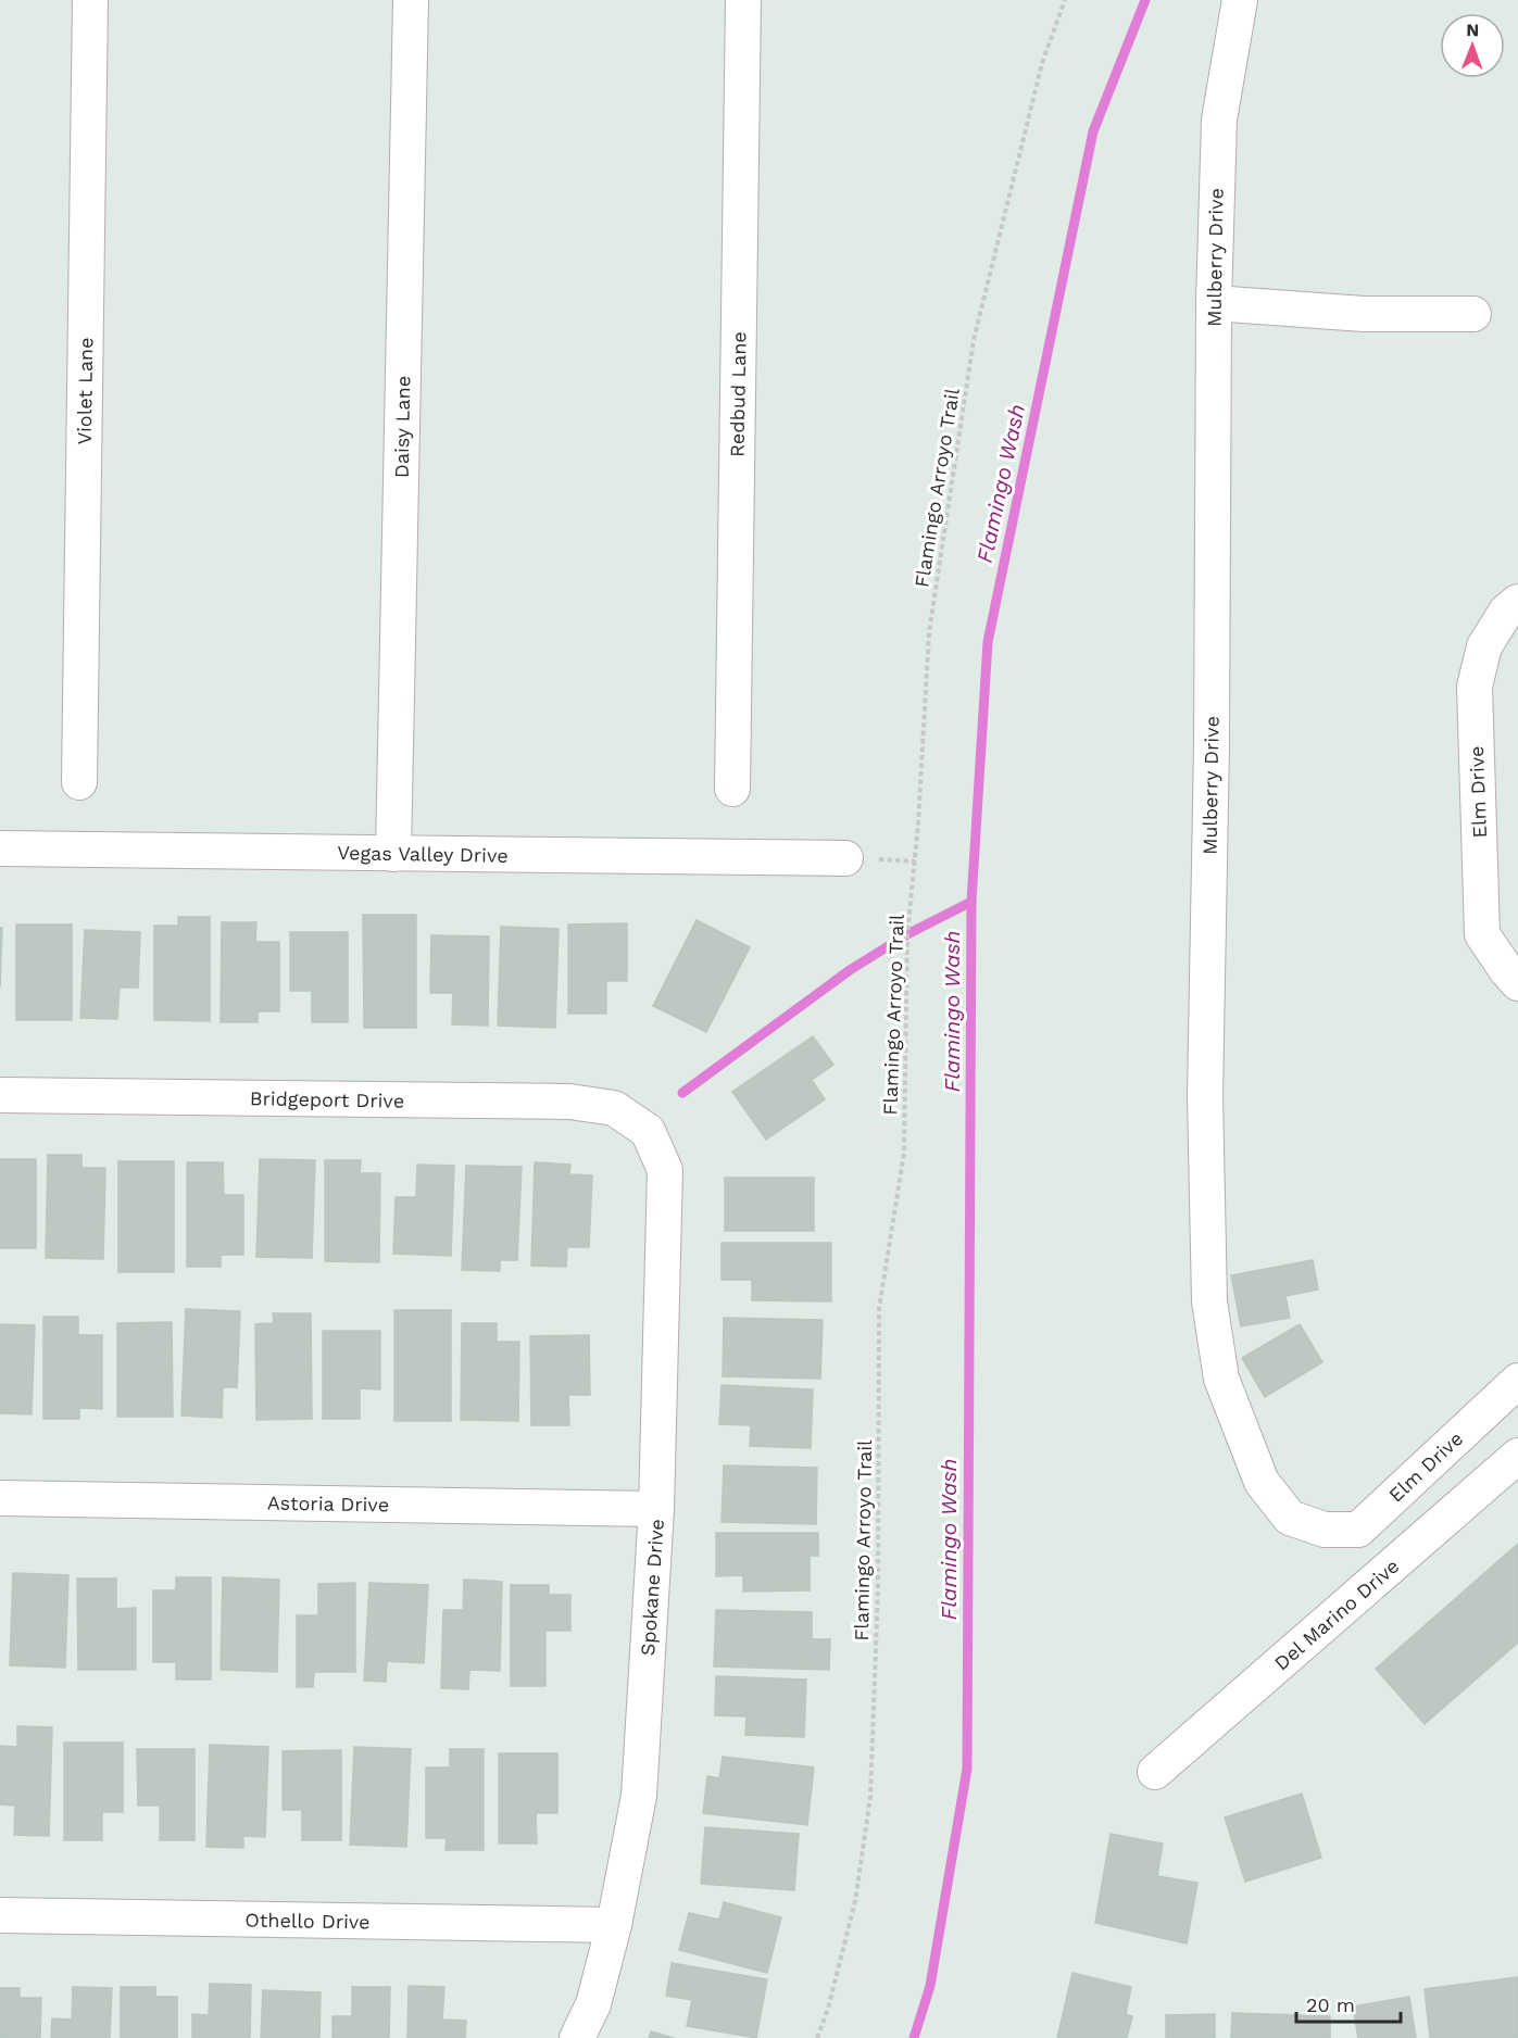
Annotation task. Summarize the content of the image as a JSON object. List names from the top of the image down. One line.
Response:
{"streets":{"street":["Mulberry Drive","Violet Lane","Redbud Lane","Daisy Lane","Elm Drive","Vegas Valley Drive","Bridgeport Drive","Astoria Drive","Spokane Drive","Del Marino Drive","Othello Drive"],"path":["Flamingo Arroyo Trail"]},"crossings":[["Mulberry Drive","Elm Drive"],["Daisy Lane","Vegas Valley Drive"],["Bridgeport Drive","Spokane Drive"],["Astoria Drive","Spokane Drive"],["Spokane Drive","Othello Drive"]],"water":["Flamingo Wash"],"scale_bar":"20 m","north":"top"}
